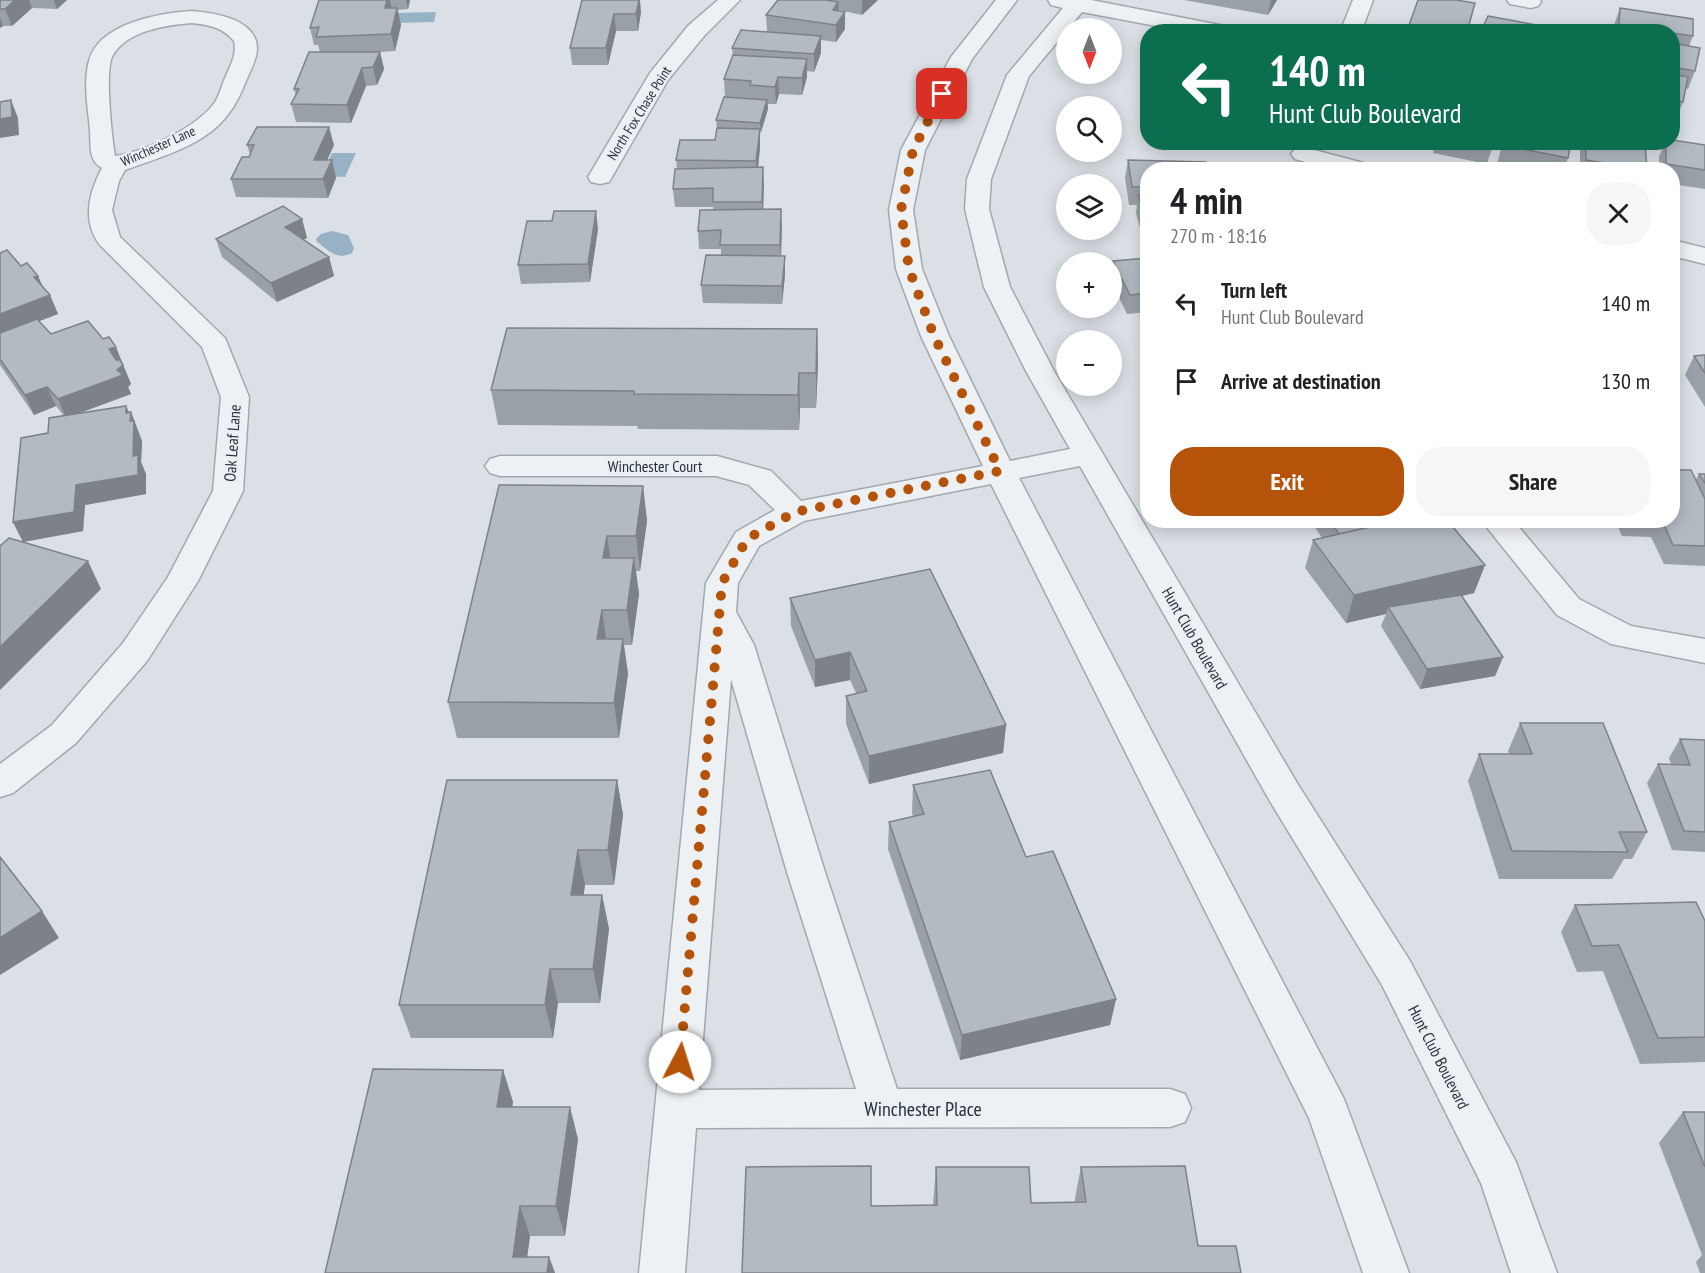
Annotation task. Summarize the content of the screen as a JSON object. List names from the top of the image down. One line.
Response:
{"streets":{"street":["North Fox Chase Point","Winchester Lane","Oak Leaf Lane","Winchester Court","Hunt Club Boulevard","Winchester Place"]},"crossings":[["Winchester Lane","Oak Leaf Lane"]],"north":"bottom","page":{"map_buttons":["+","−"],"turn":["140 m","Hunt Club Boulevard"],"heading":["4 min","270 m · 18:16"],"list":[{"name":"Turn left","note":"Hunt Club Boulevard","value":"140 m"},{"name":"Arrive at destination","value":"130 m"}],"buttons":["Exit","Share"]}}
